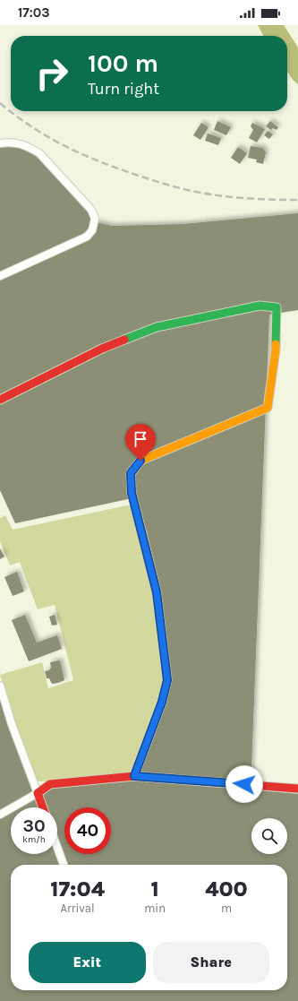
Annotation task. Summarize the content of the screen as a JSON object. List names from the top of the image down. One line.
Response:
{"page":{"status":"17:03","turn":["100 m","Turn right"],"speed":"30 km/h","limit":"40","eta":["17:04","Arrival","1","min","400","m"],"buttons":["Exit","Share"]}}
